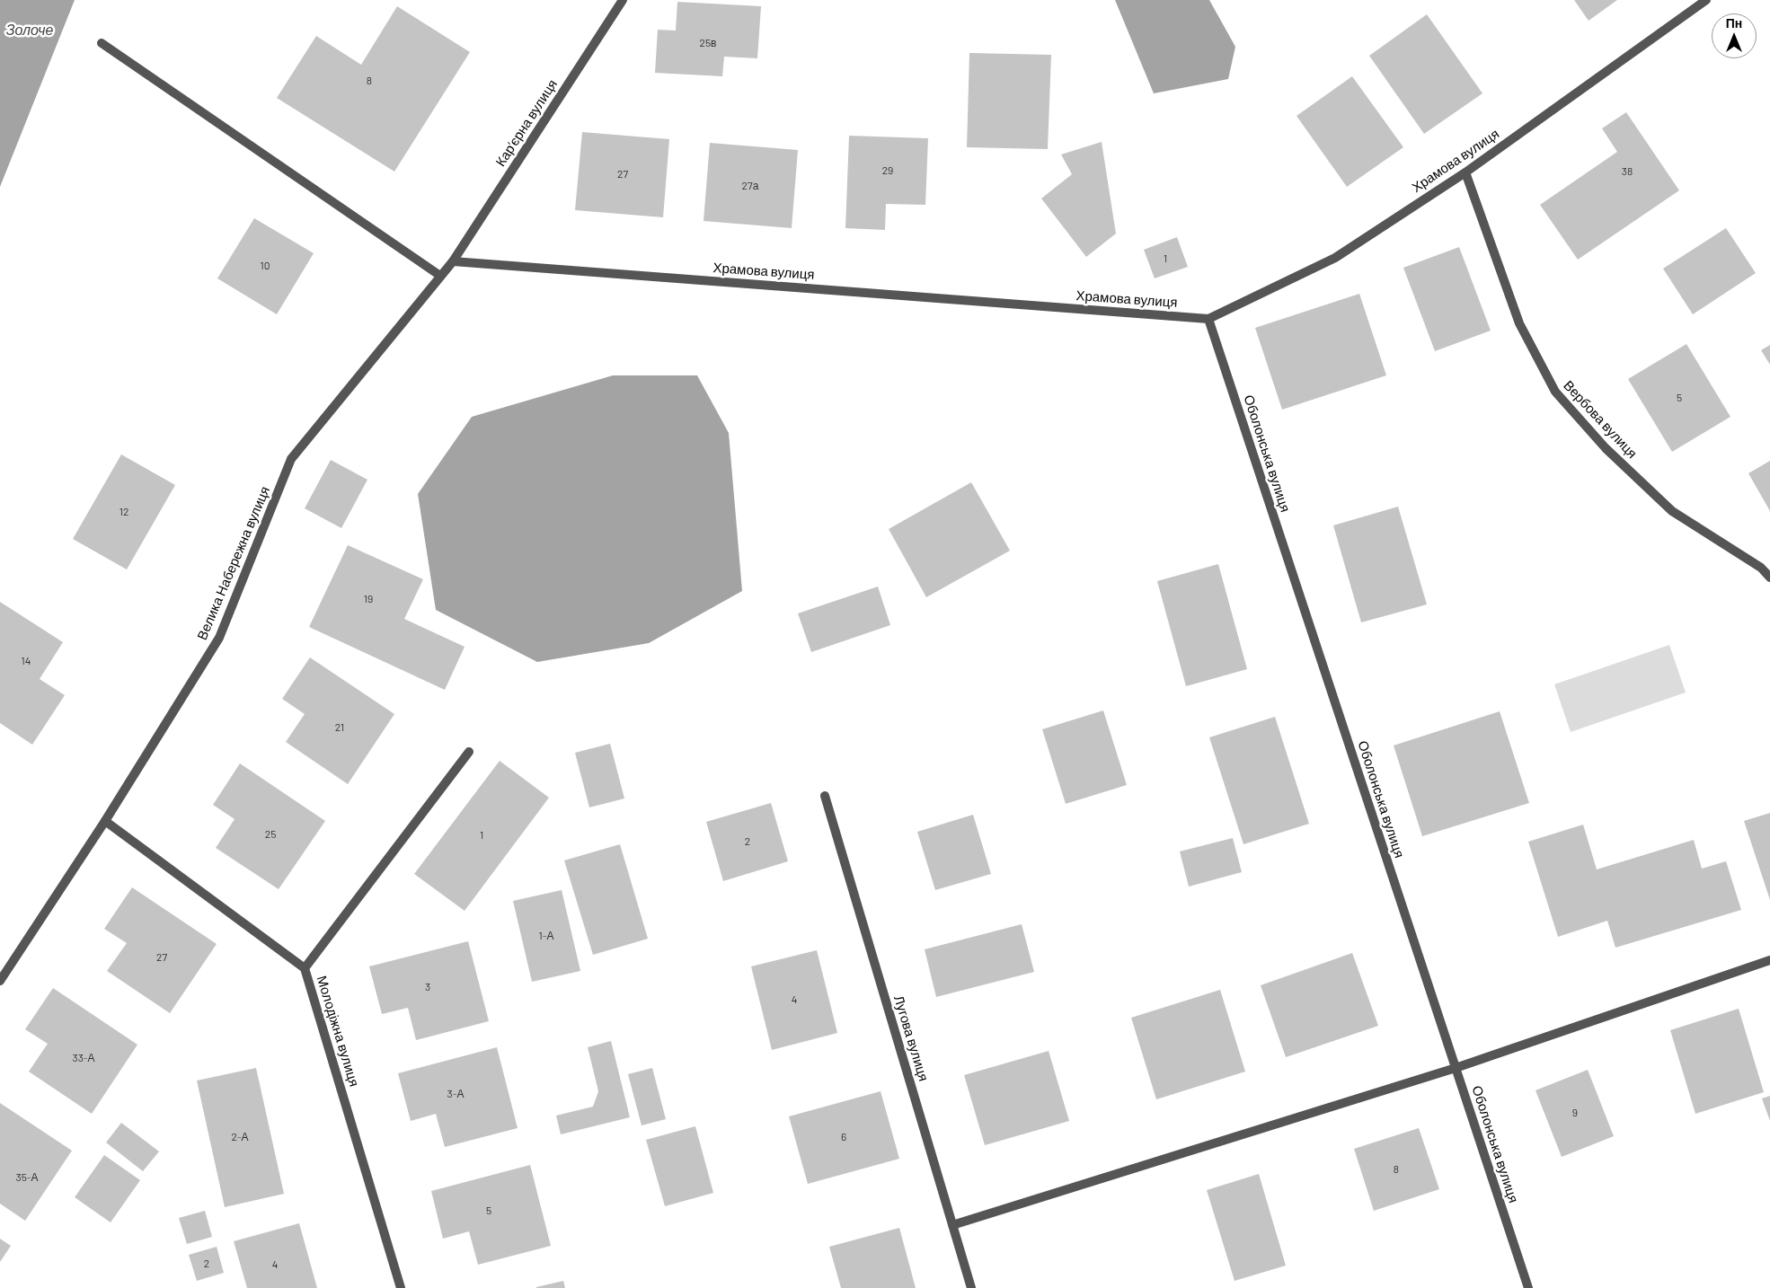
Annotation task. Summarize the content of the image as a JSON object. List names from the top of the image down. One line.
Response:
{"streets":{"street":["Карʼєрна вулиця","Храмова вулиця","Вербова вулиця","Оболонська вулиця","Велика Набережна вулиця","Молодіжна вулиця","Лугова вулиця"]},"crossings":[["Карʼєрна вулиця","Храмова вулиця"],["Карʼєрна вулиця","Велика Набережна вулиця"],["Храмова вулиця","Вербова вулиця"],["Храмова вулиця","Оболонська вулиця"],["Храмова вулиця","Велика Набережна вулиця"],["Велика Набережна вулиця","Молодіжна вулиця"]],"water":["Золоче"],"house_numbers":["25в","8","29","38","27","27а","1","10","5","12","19","14","21","25","1","2","1-А","27","3","4","33-А","3-А","9","2-А","6","8","35-А","5","2","4"],"north":"top"}
